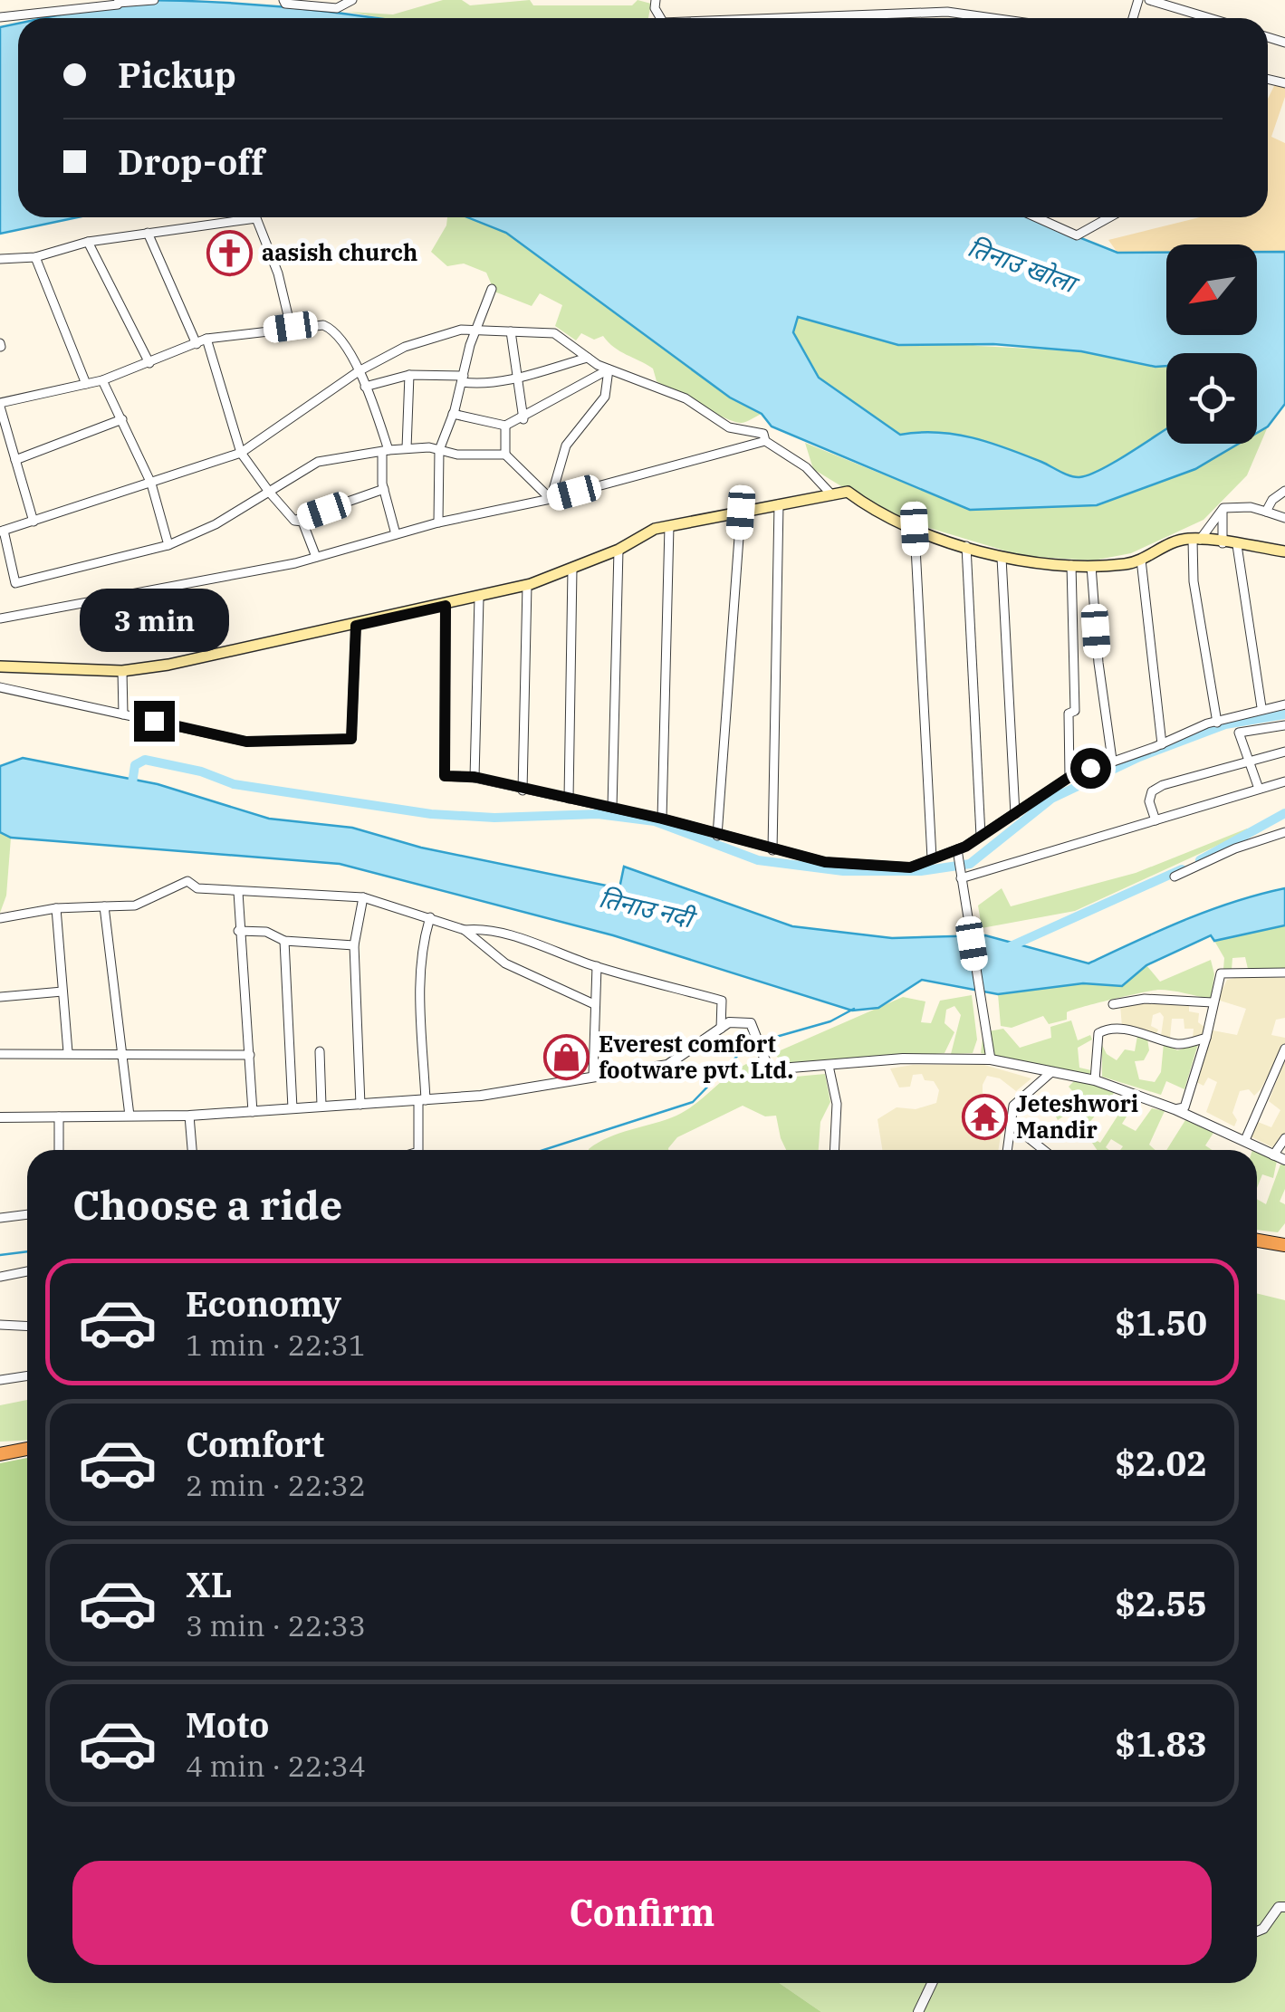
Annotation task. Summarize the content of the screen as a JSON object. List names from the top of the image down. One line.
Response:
{"water":["तिनाउ खोला","तिनाउ नदी"],"places":{"church":["aasish church"],"shop":["Everest comfort footware pvt. Ltd."],"temple":["Jeteshwori Mandir"]},"north":"bottom left","page":{"banner":["Pickup","Drop-off"],"bubble":"3 min","heading":"Choose a ride","list":[{"name":"Economy","note":"1 min · 22:31","value":"$1.50"},{"name":"Comfort","note":"2 min · 22:32","value":"$2.02"},{"name":"XL","note":"3 min · 22:33","value":"$2.55"},{"name":"Moto","note":"4 min · 22:34","value":"$1.83"}],"buttons":"Confirm"}}
